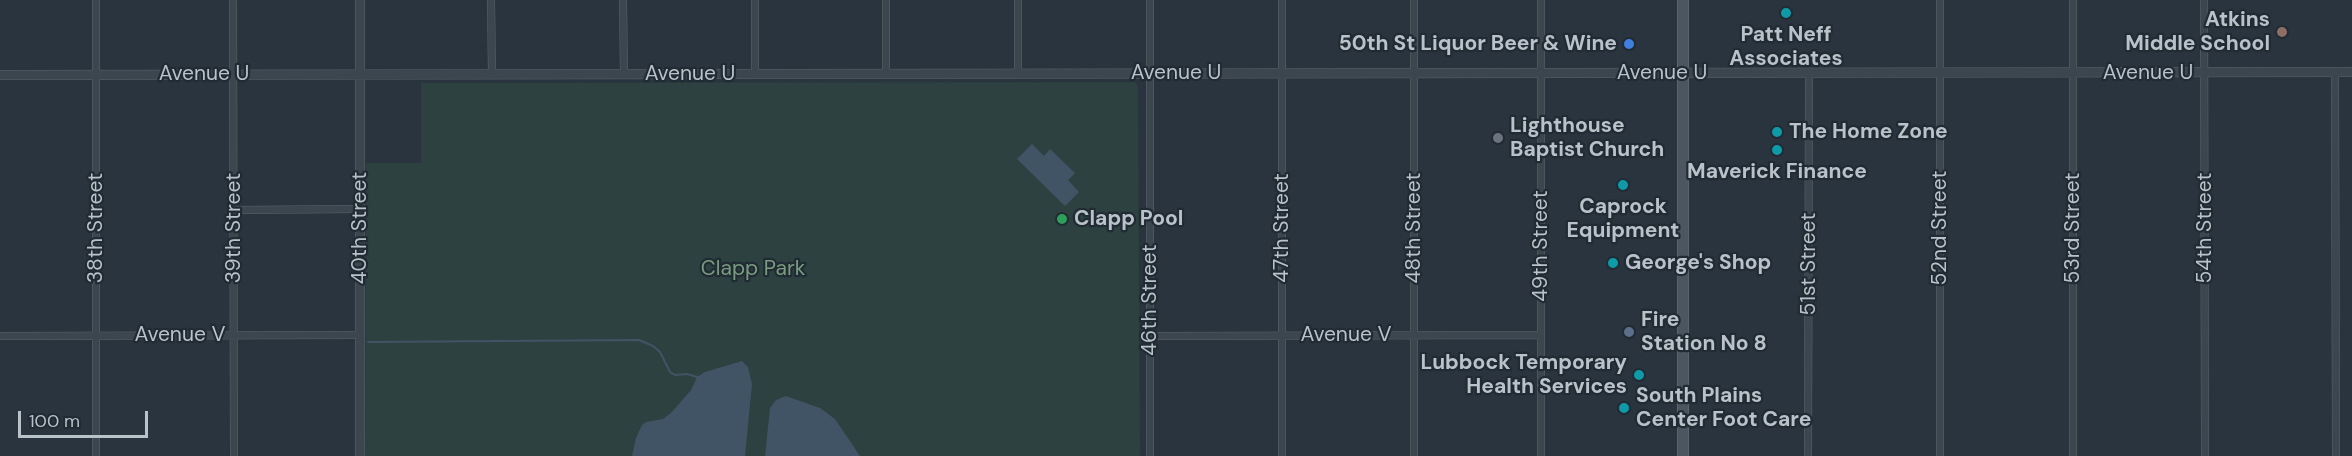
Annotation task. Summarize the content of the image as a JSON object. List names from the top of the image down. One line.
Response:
{"streets":{"street":["Avenue U","38th Street","39th Street","40th Street","47th Street","48th Street","52nd Street","53rd Street","54th Street","49th Street","51st Street","46th Street","Avenue V"]},"crossings":[["Avenue U","38th Street"],["Avenue U","39th Street"],["Avenue U","40th Street"],["Avenue U","47th Street"],["Avenue U","48th Street"],["Avenue U","52nd Street"],["Avenue U","53rd Street"],["Avenue U","54th Street"],["Avenue U","49th Street"],["Avenue U","51st Street"],["Avenue U","46th Street"],["38th Street","Avenue V"],["39th Street","Avenue V"],["40th Street","Avenue V"],["47th Street","Avenue V"],["48th Street","Avenue V"],["49th Street","Avenue V"],["46th Street","Avenue V"]],"parks":["Clapp Park"],"places":["Patt Neff Associates","Atkins Middle School","50th St Liquor Beer & Wine","The Home Zone","Lighthouse Baptist Church","Maverick Finance","Caprock Equipment","Clapp Pool","George's Shop","Fire Station No 8","Lubbock Temporary Health Services","South Plains Center Foot Care"],"scale_bar":"100 m"}
